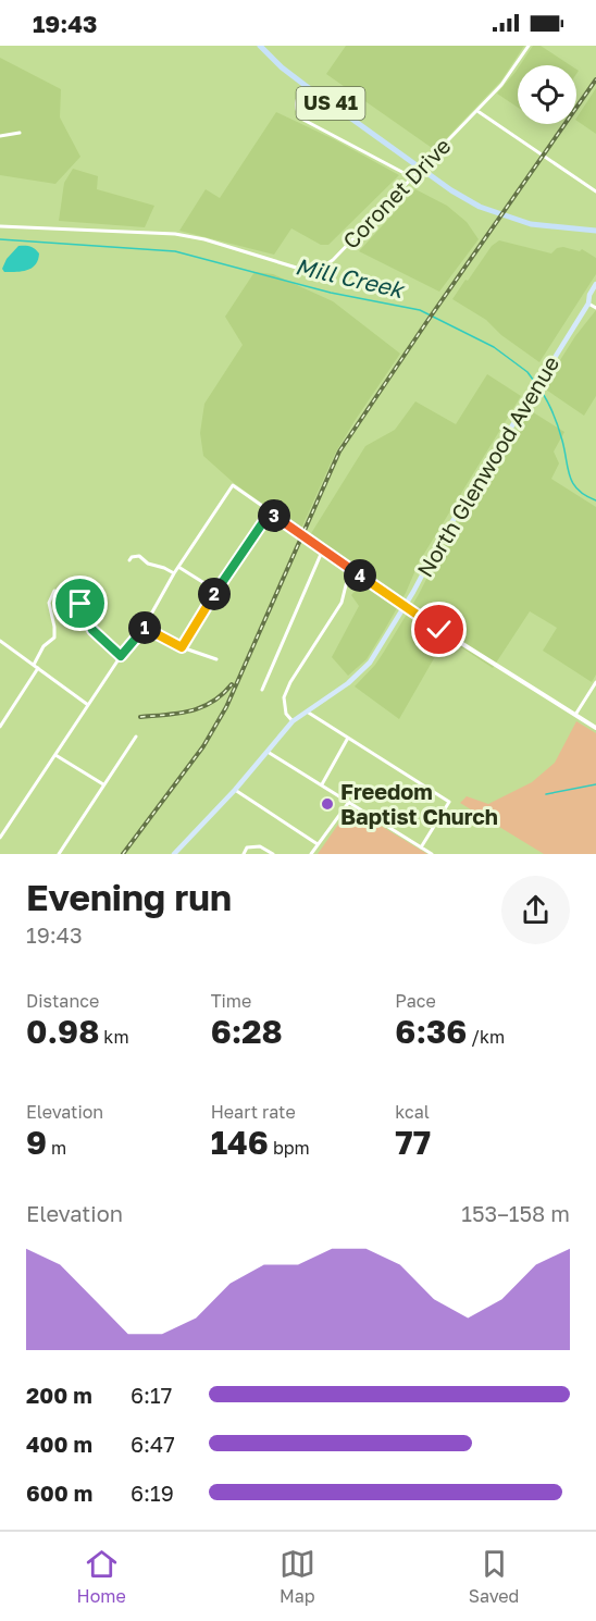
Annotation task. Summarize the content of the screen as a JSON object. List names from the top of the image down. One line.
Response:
{"streets":{"highway":["US 41"],"main road":["North Glenwood Avenue"],"street":["Coronet Drive"]},"water":["Mill Creek"],"places":["Freedom Baptist Church"],"page":{"status":"19:43","pins":["3","4","2","1"],"heading":["Evening run","19:43"],"stats":[["Distance","0.98 km"],["Time","6:28"],["Pace","6:36 /km"],["Elevation","9 m"],["Heart rate","146 bpm"],["kcal","77"]],"chart":["Elevation","153–158 m"],"list":[{"name":"200 m","note":"6:17"},{"name":"400 m","note":"6:47"},{"name":"600 m","note":"6:19"}],"tabs":["Home","Map","Saved"]}}
